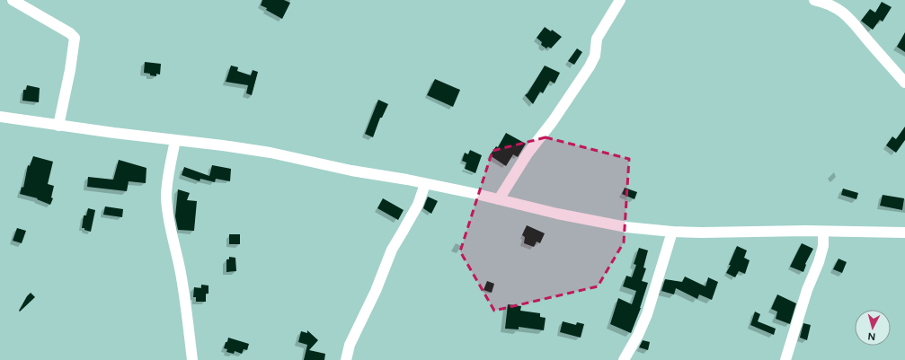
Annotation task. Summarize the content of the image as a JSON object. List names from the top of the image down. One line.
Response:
{"north":"bottom"}
